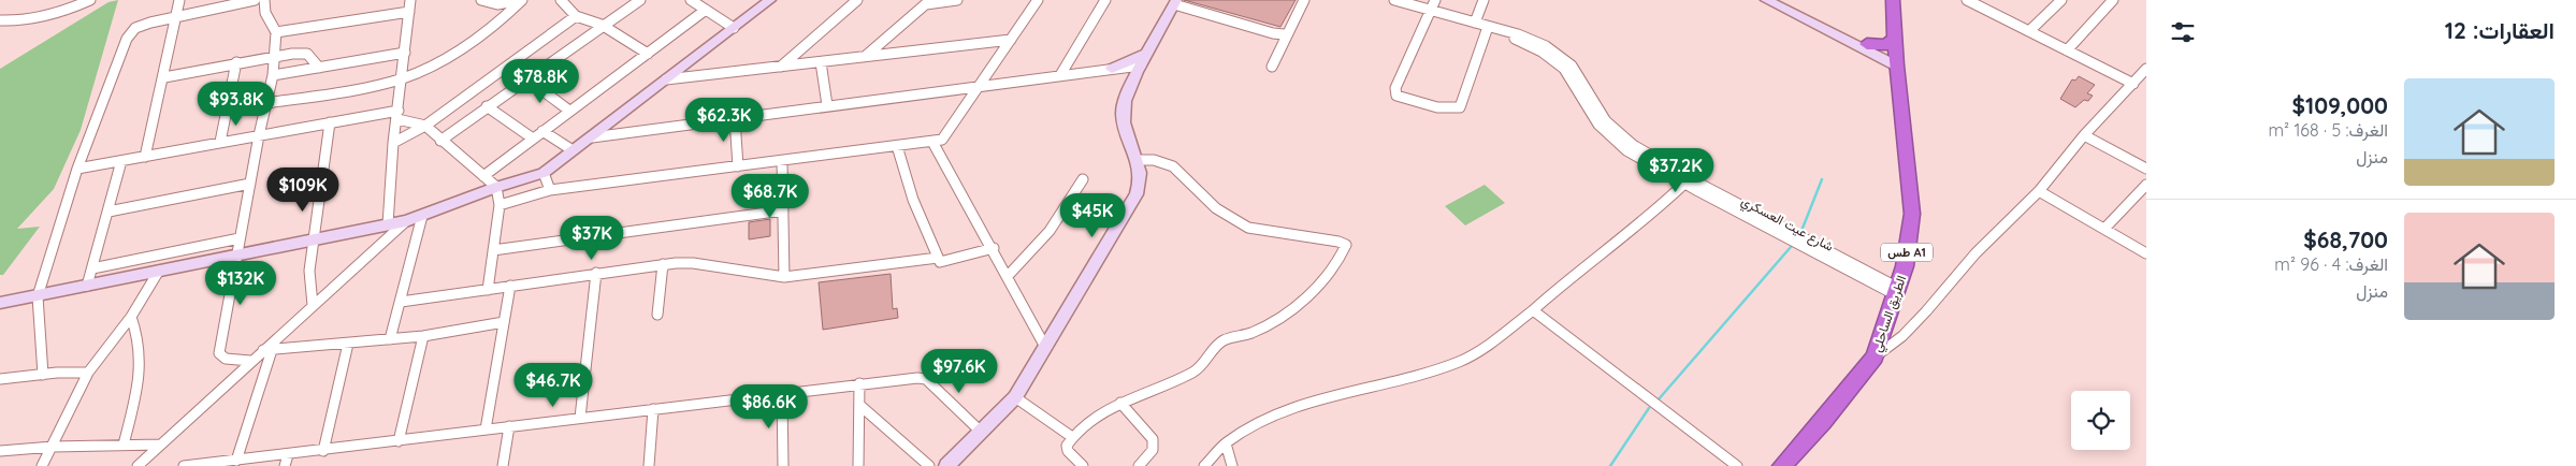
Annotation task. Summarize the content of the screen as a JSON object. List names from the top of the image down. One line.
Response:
{"streets":{"highway":["طس A1","الطريق الساحلي"],"street":["شارع عيت العسكري"]},"crossings":[["شارع عيت العسكري","الطريق الساحلي"]],"page":{"heading":"العقارات: 12","price":["$78.8K","$93.8K","$62.3K","$37.2K","$109K","$68.7K","$45K","$37K","$132K","$97.6K","$46.7K","$86.6K"],"list":[{"name":"$109,000","note":"الغرف: 5 · 168 m² · منزل"},{"name":"$68,700","note":"الغرف: 4 · 96 m² · منزل"}]}}
